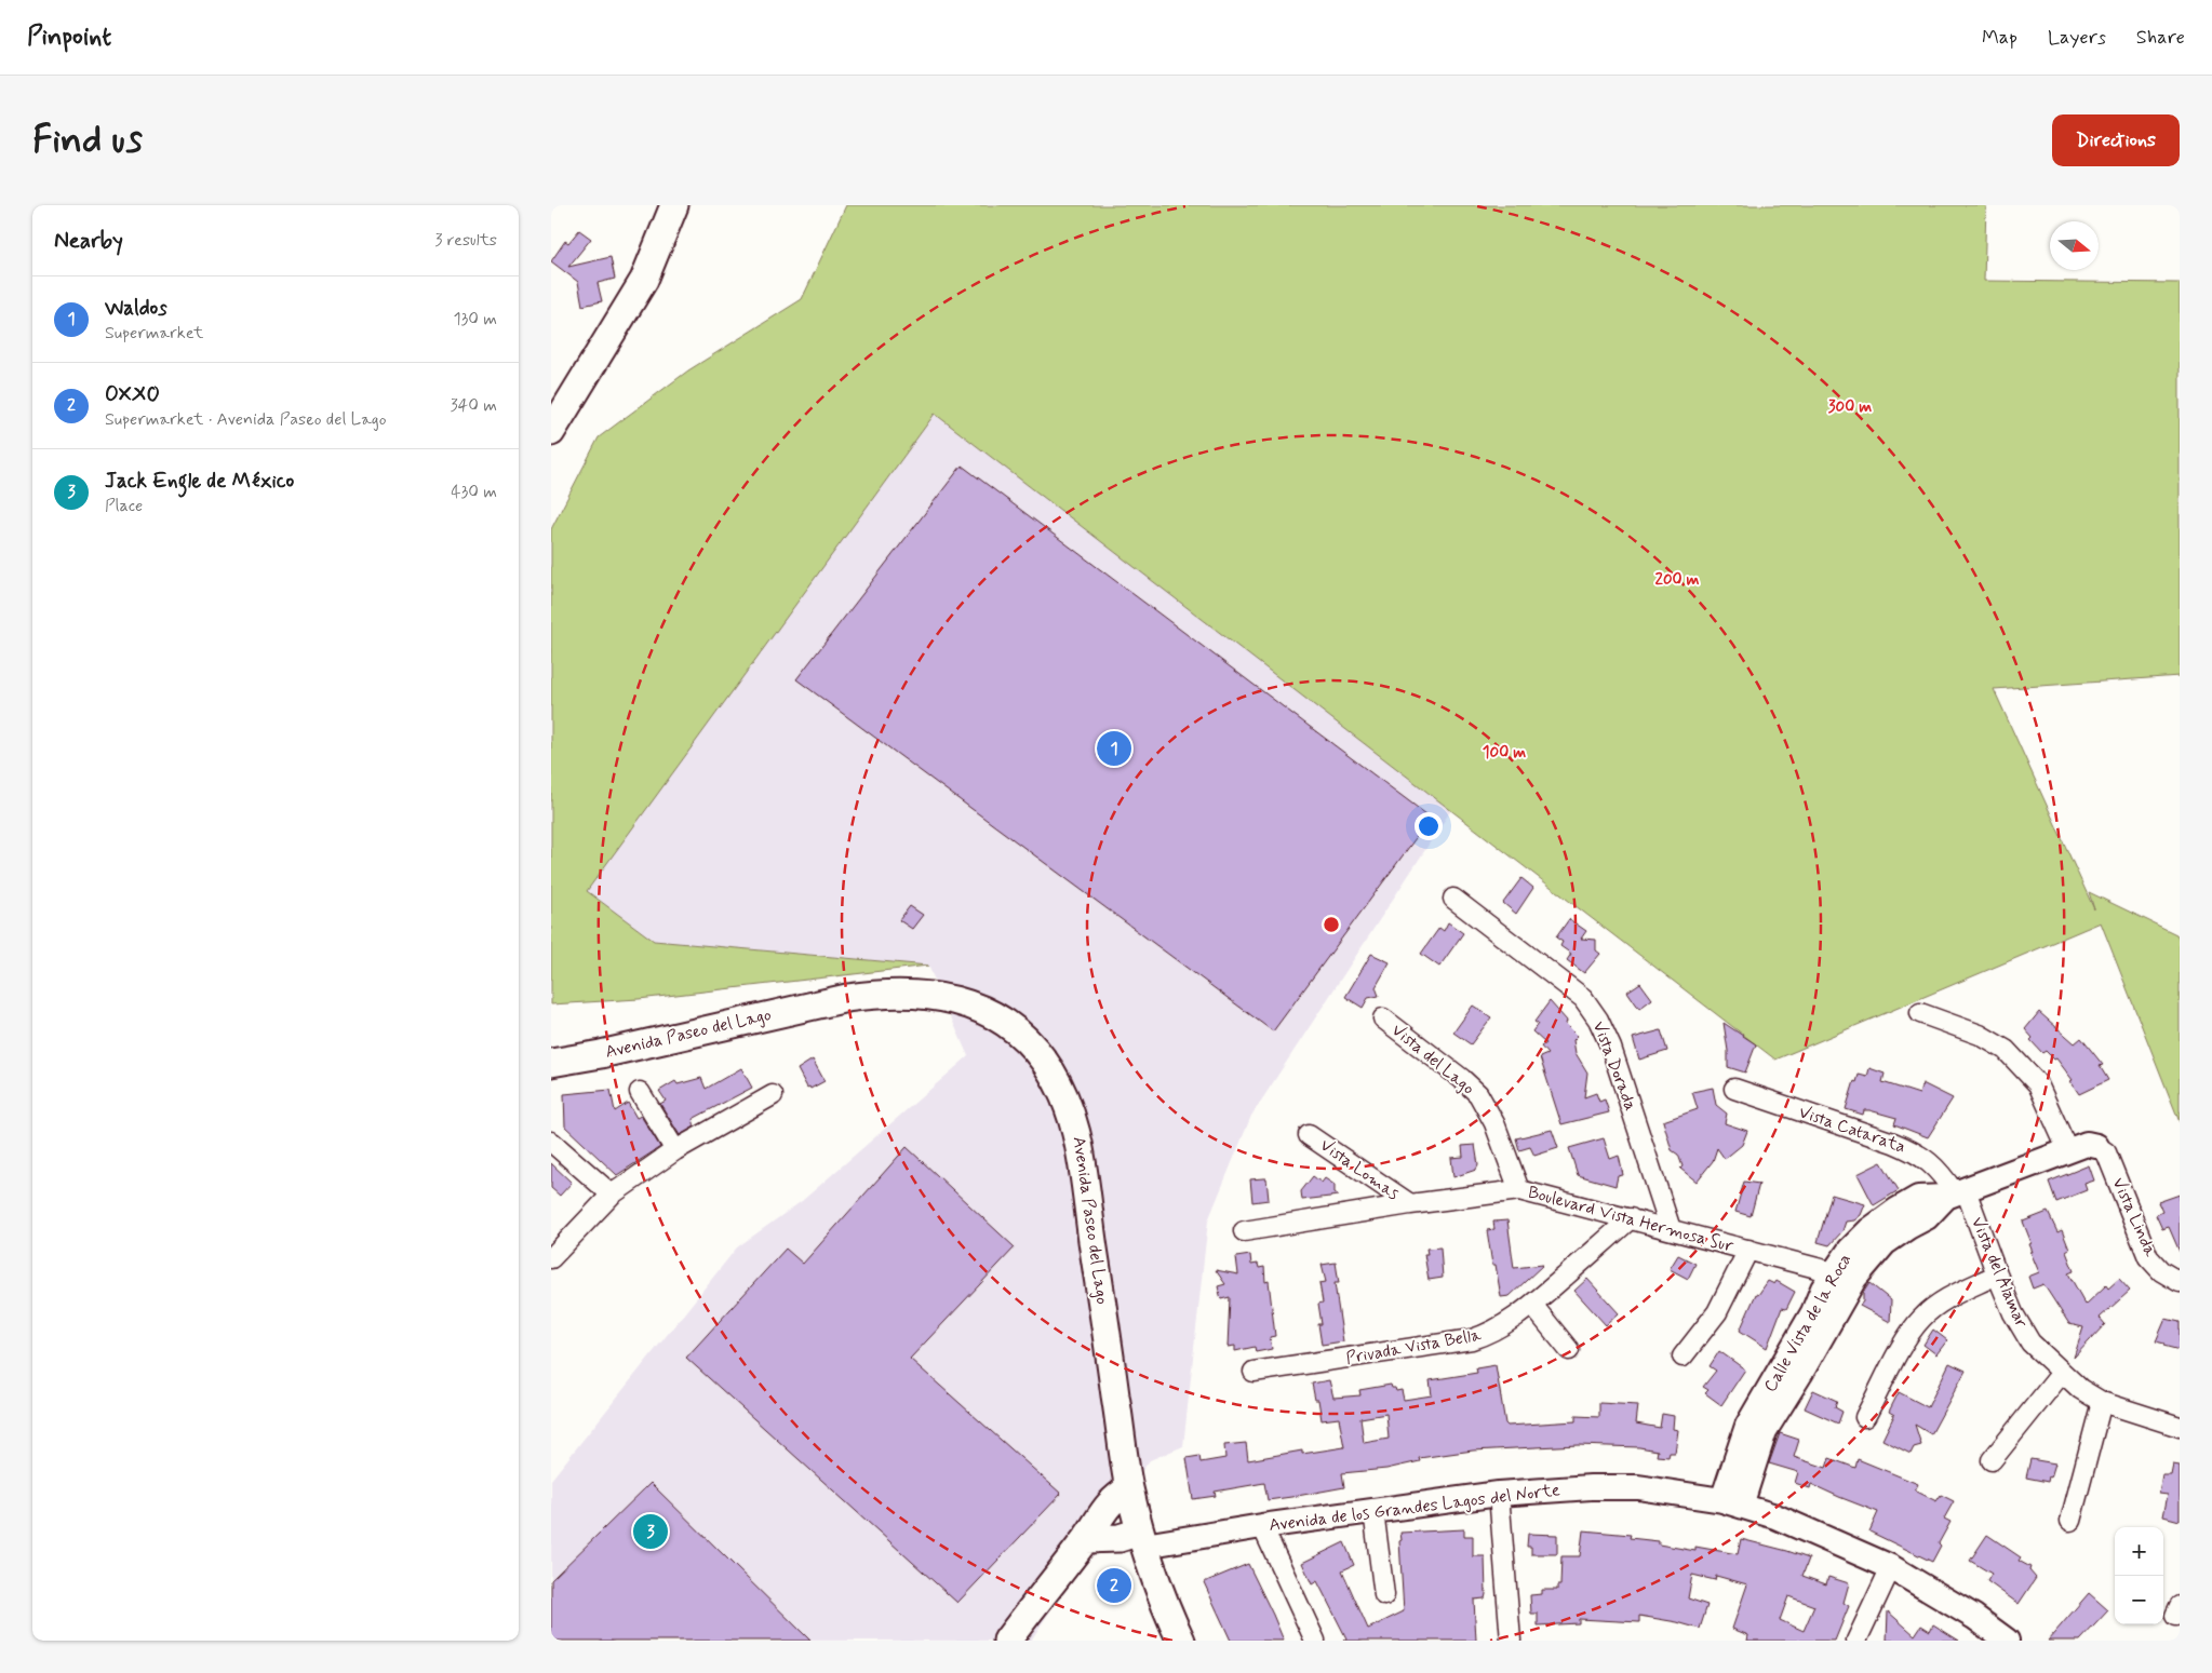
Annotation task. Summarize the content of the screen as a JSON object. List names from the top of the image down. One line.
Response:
{"streets":{"main road":["Avenida Paseo del Lago"],"street":["Vista del Lago","Vista Dorada","Vista Catarata","Vista Lomas","Vista Linda","Boulevard Vista Hermosa Sur","Vista del Alamar","Calle Vista de la Roca","Privada Vista Bella","Avenida de los Grandes Lagos del Norte"]},"crossings":[["Avenida Paseo del Lago","Avenida de los Grandes Lagos del Norte"],["Vista del Lago","Boulevard Vista Hermosa Sur"],["Vista Dorada","Boulevard Vista Hermosa Sur"],["Vista Catarata","Vista del Alamar"],["Vista Catarata","Calle Vista de la Roca"],["Vista Lomas","Boulevard Vista Hermosa Sur"],["Vista Linda","Calle Vista de la Roca"],["Boulevard Vista Hermosa Sur","Calle Vista de la Roca"],["Boulevard Vista Hermosa Sur","Privada Vista Bella"],["Vista del Alamar","Calle Vista de la Roca"],["Calle Vista de la Roca","Avenida de los Grandes Lagos del Norte"]],"north":"right","page":{"header":"Pinpoint","nav":["Map","Layers","Share"],"buttons":"Directions","title":"Find us","heading":["Nearby","3 results"],"list":[{"mark":"1","name":"Waldos","note":"Supermarket","value":"130 m"},{"mark":"2","name":"OXXO","note":"Supermarket · Avenida Paseo del Lago","value":"340 m"},{"mark":"3","name":"Jack Engle de México","note":"Place","value":"430 m"}],"pins":["1","3","2"],"map_buttons":["+","−"]},"rings":["300 m","200 m","100 m"]}
